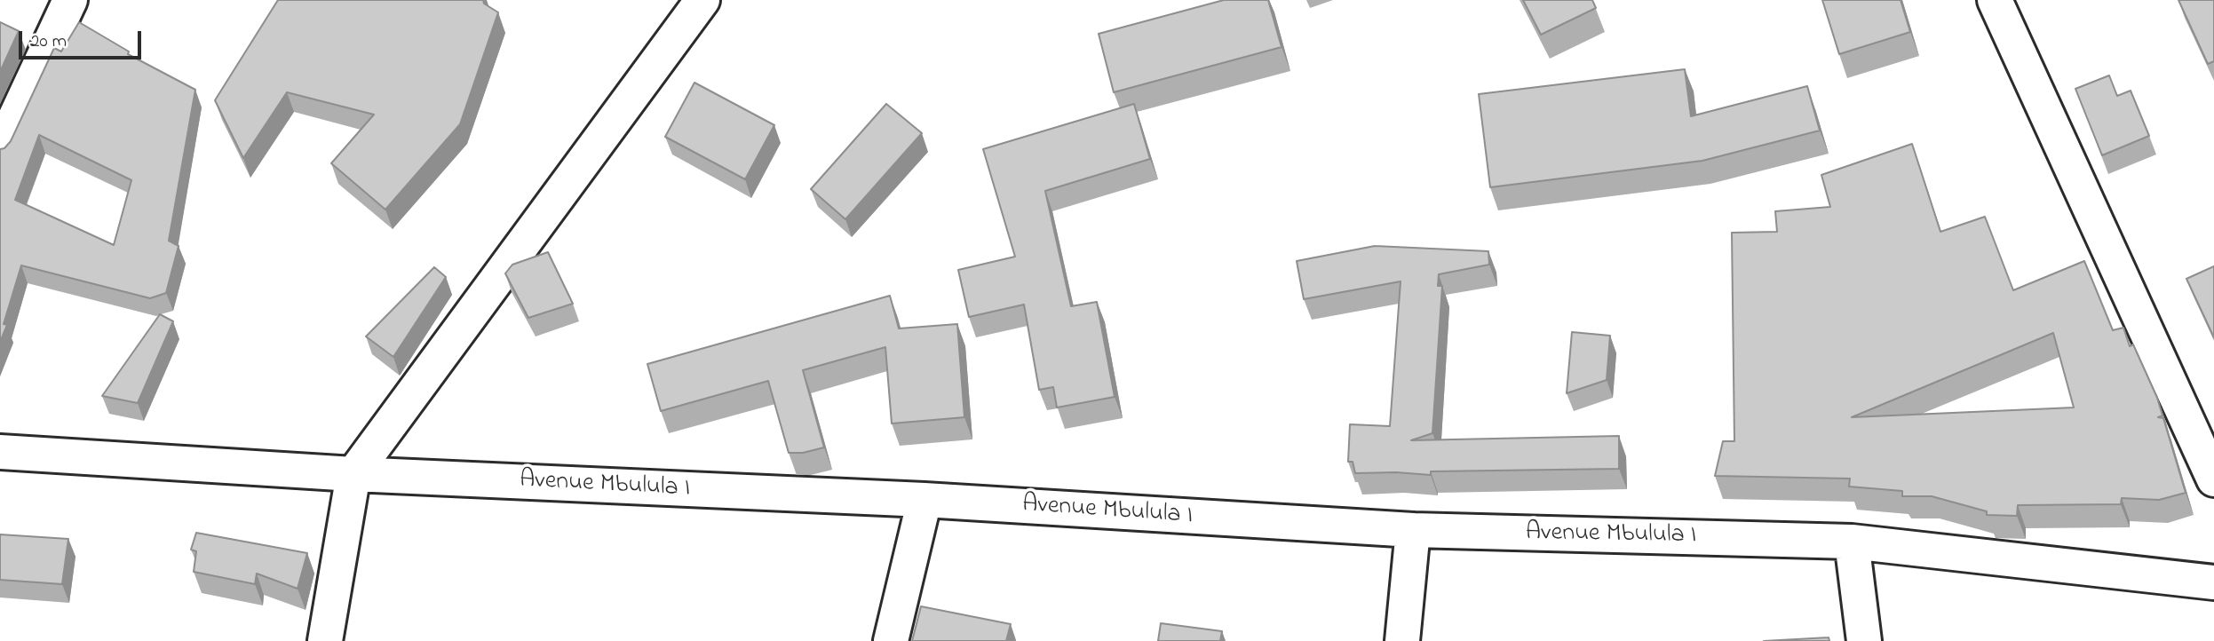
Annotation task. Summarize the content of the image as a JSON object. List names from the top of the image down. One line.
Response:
{"streets":{"street":["Avenue Mbulula I"]},"scale_bar":"20 m"}
